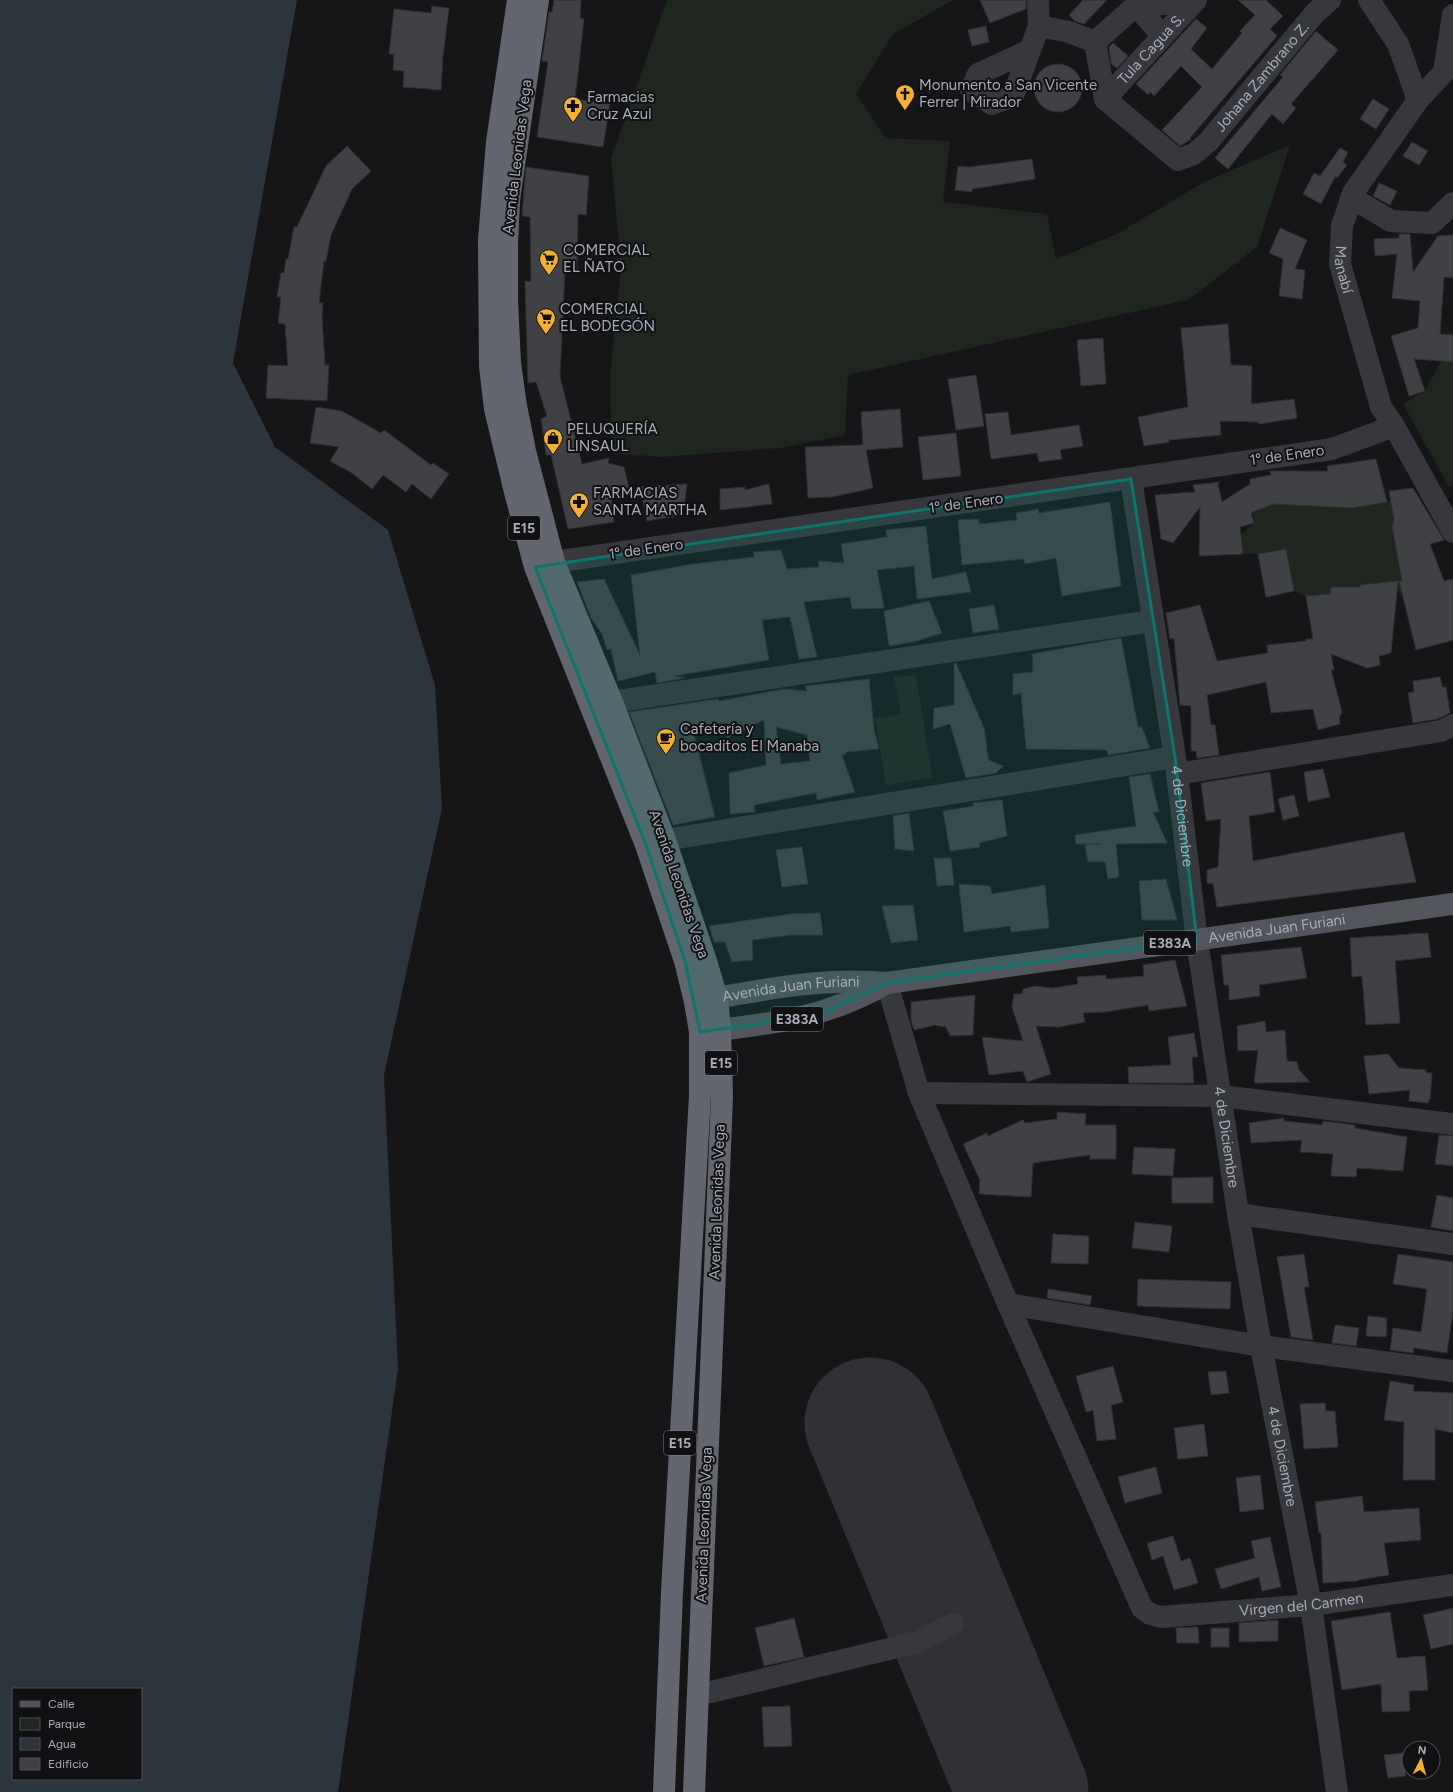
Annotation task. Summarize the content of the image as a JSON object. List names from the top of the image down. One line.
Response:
{"streets":{"highway":["Avenida Leonidas Vega","E15"],"main road":["Avenida Juan Furiani","E383A"],"street":["Tula Cagua S.","Johana Zambrano Z.","Manabí","1º de Enero","4 de Diciembre","Virgen del Carmen"]},"crossings":[["Tula Cagua S.","Johana Zambrano Z."],["Avenida Leonidas Vega","1º de Enero"],["Avenida Leonidas Vega","Avenida Juan Furiani"],["Manabí","1º de Enero"],["1º de Enero","4 de Diciembre"],["4 de Diciembre","Avenida Juan Furiani"],["4 de Diciembre","Virgen del Carmen"]],"places":{"church":["Monumento a San Vicente Ferrer | Mirador"],"pharmacy":["Farmacias Cruz Azul","FARMACIAS SANTA MARTHA"],"supermarket":["COMERCIAL EL ÑATO","COMERCIAL EL BODEGÓN"],"shop":["PELUQUERÍA LINSAUL"],"cafe":["Cafetería y bocaditos El Manaba"]},"legend":["Calle","Parque","Agua","Edificio"],"north":"top"}
